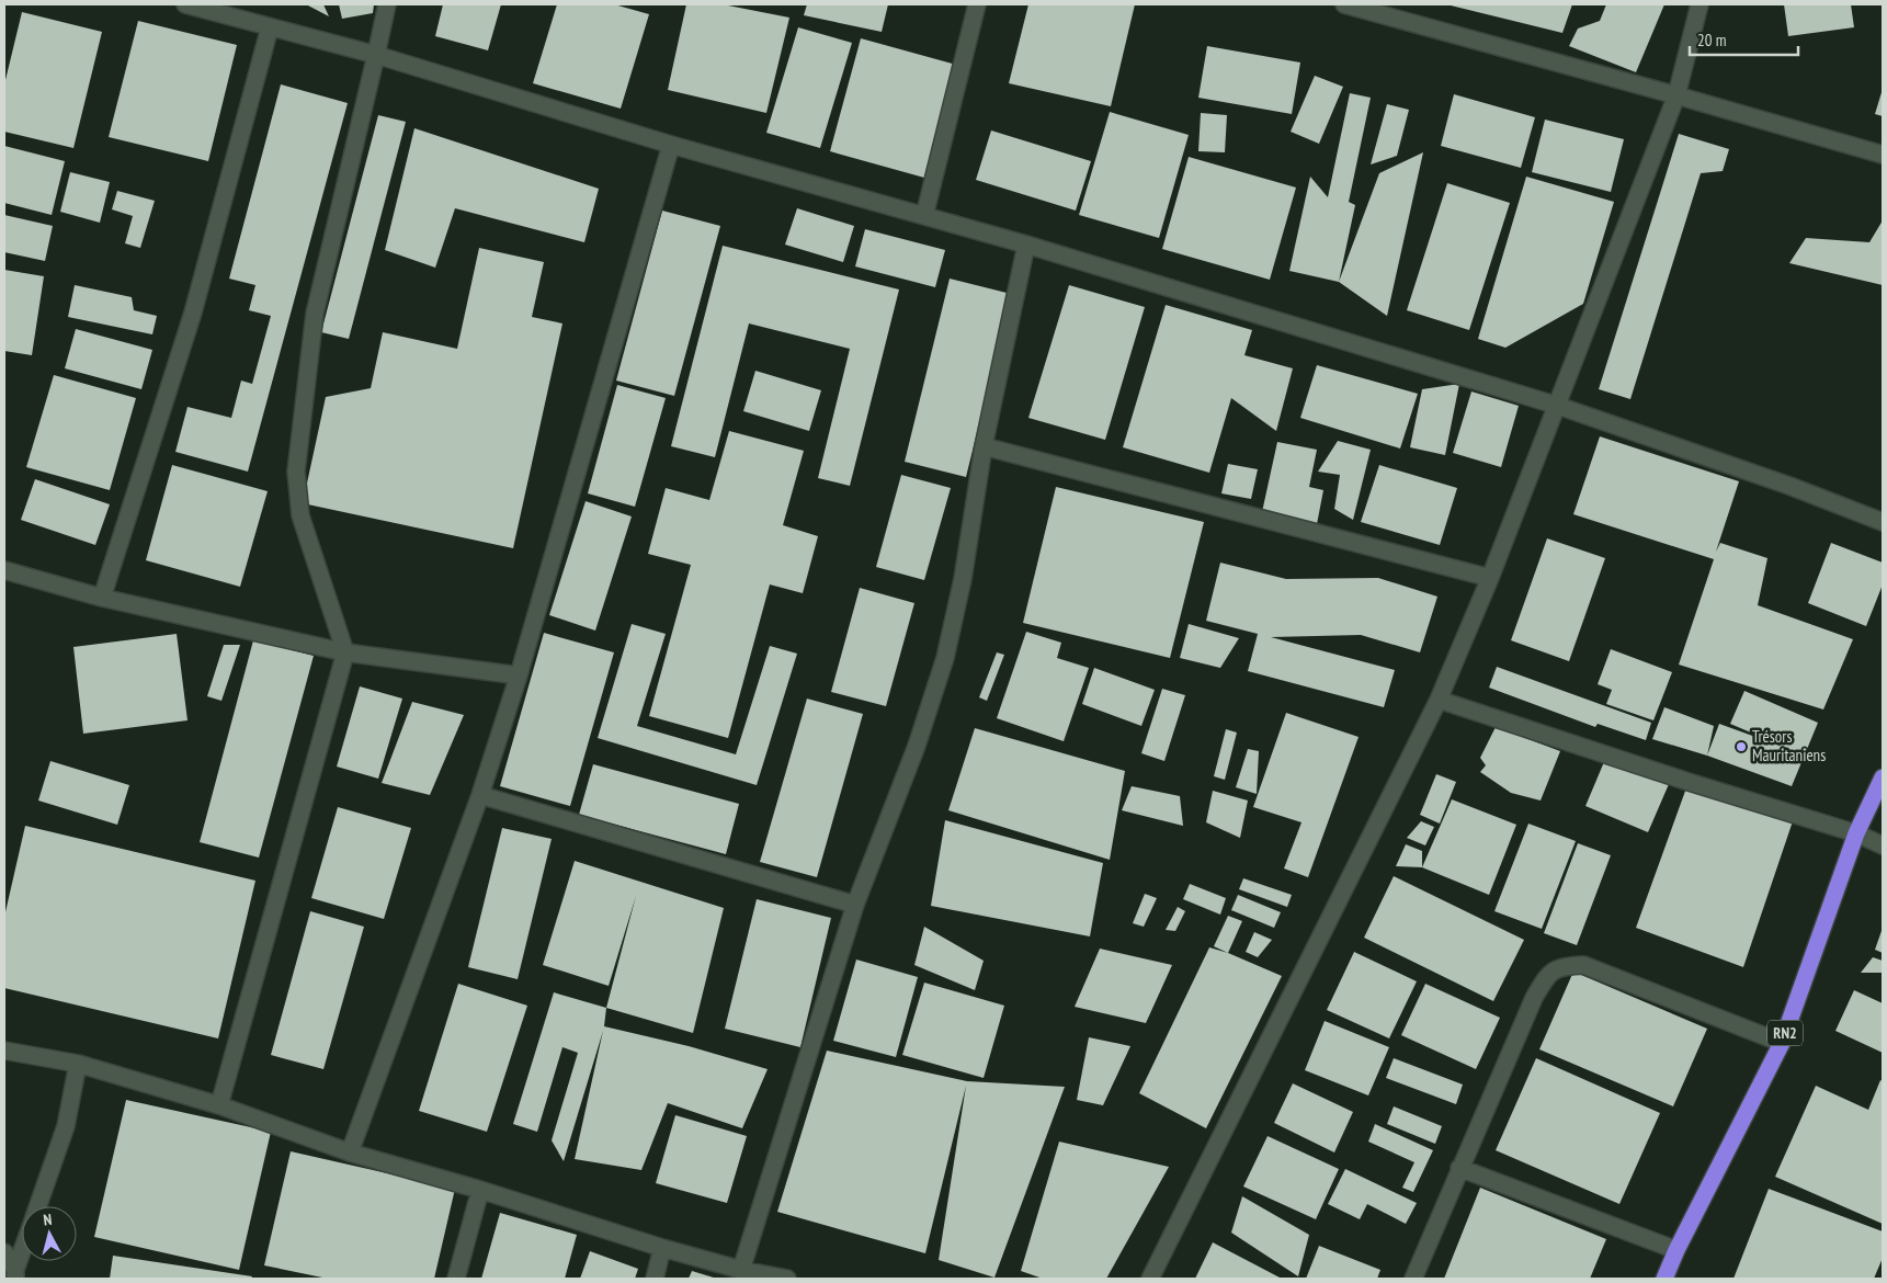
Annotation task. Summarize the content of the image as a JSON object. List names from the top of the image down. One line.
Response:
{"streets":{"highway":["RN2"]},"places":["Trésors Mauritaniens"],"scale_bar":"20 m","north":"top"}
